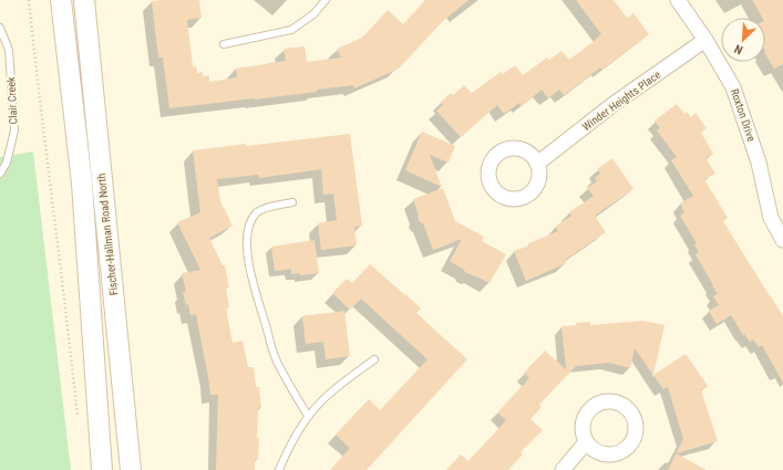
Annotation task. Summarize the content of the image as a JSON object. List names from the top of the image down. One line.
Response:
{"streets":{"main road":["Fischer-Hallman Road North"],"street":["Winder Heights Place","Roxton Drive"],"lane":["Clair Creek"]},"crossings":[["Winder Heights Place","Roxton Drive"]],"north":"bottom left"}
